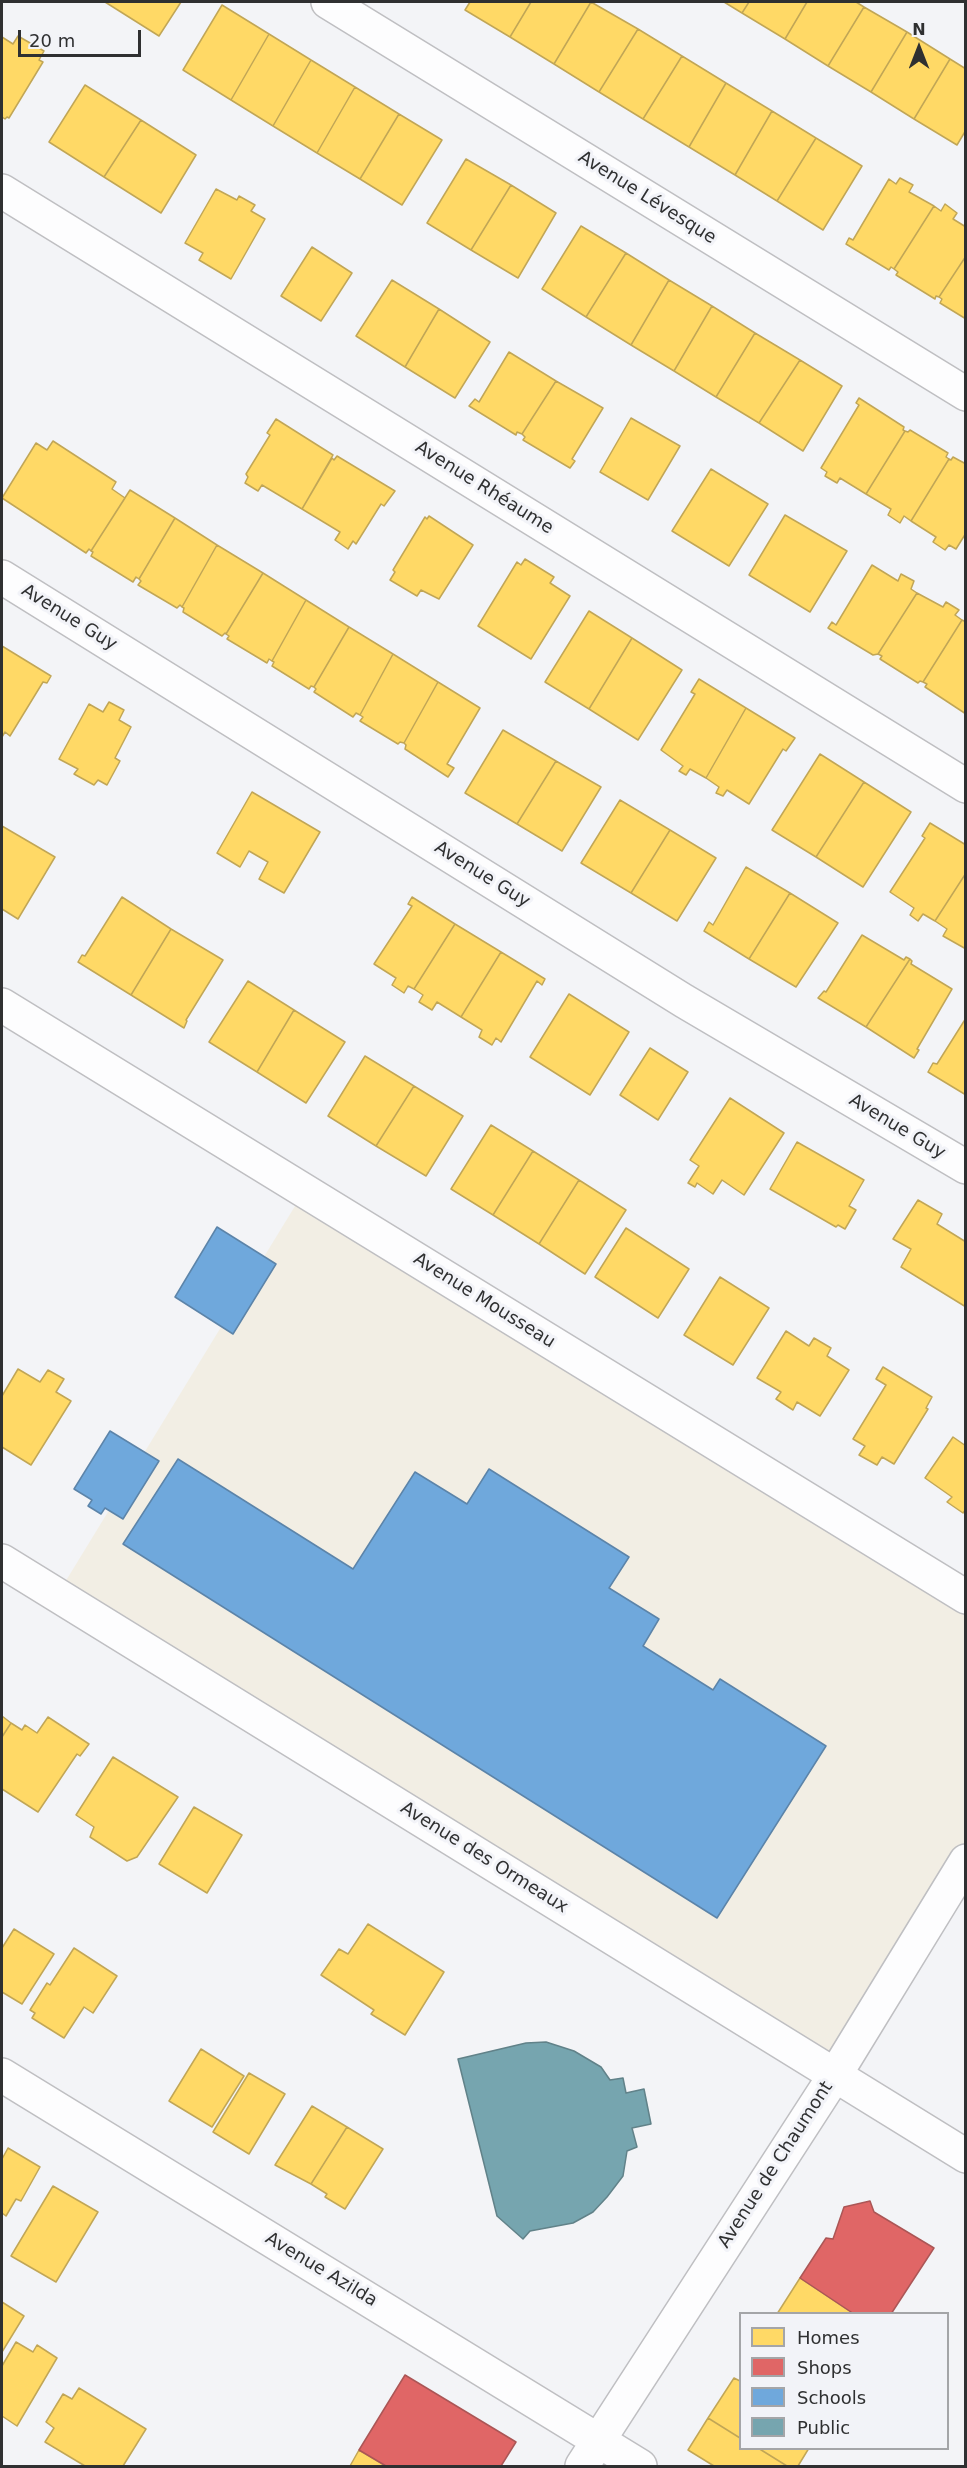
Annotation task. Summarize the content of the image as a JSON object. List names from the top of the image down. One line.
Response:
{"streets":{"street":["Avenue Lévesque","Avenue Rhéaume","Avenue Guy","Avenue Mousseau","Avenue des Ormeaux","Avenue de Chaumont","Avenue Azilda"]},"crossings":[["Avenue des Ormeaux","Avenue de Chaumont"],["Avenue de Chaumont","Avenue Azilda"]],"legend":["Homes","Shops","Schools","Public"],"scale_bar":"20 m","north":"top"}
